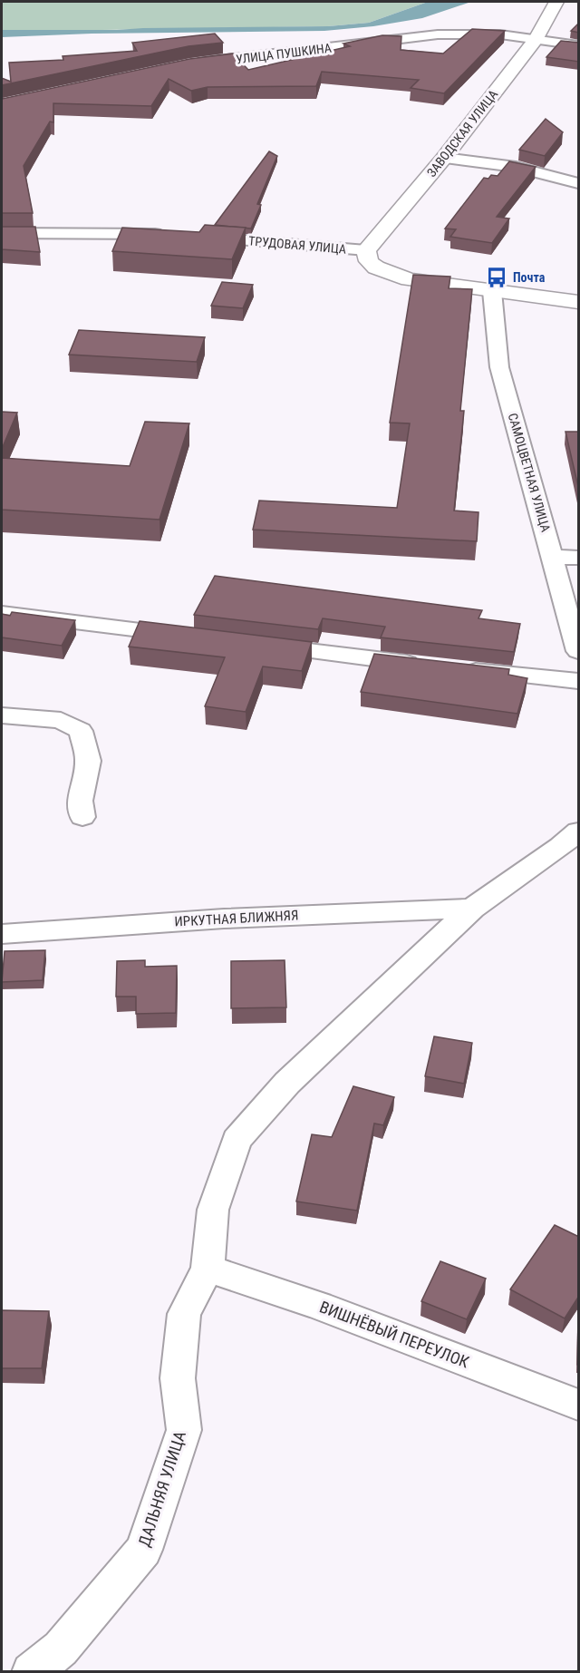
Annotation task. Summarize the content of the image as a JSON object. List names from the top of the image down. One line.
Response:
{"streets":{"street":["УЛИЦА ПУШКИНА","ЗАВОДСКАЯ УЛИЦА","ТРУДОВАЯ УЛИЦА","САМОЦВЕТНАЯ УЛИЦА","ИРКУТНАЯ БЛИЖНЯЯ","ВИШНЁВЫЙ ПЕРЕУЛОК","ДАЛЬНЯЯ УЛИЦА"]},"crossings":[["УЛИЦА ПУШКИНА","ЗАВОДСКАЯ УЛИЦА"],["ЗАВОДСКАЯ УЛИЦА","ТРУДОВАЯ УЛИЦА"],["ТРУДОВАЯ УЛИЦА","САМОЦВЕТНАЯ УЛИЦА"],["ВИШНЁВЫЙ ПЕРЕУЛОК","ДАЛЬНЯЯ УЛИЦА"]],"places":{"bus stop":["Почта"]}}
